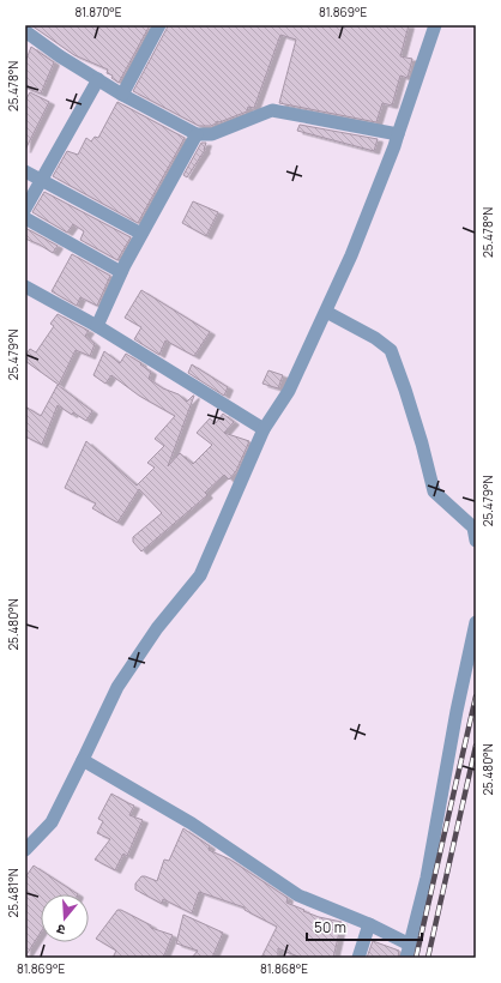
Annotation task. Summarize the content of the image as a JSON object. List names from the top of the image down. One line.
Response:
{"scale_bar":"50 m","north":"bottom","coordinates":["81.870°E","81.869°E","25.478°N","25.479°N","25.480°N","25.481°N","81.868°E"]}
